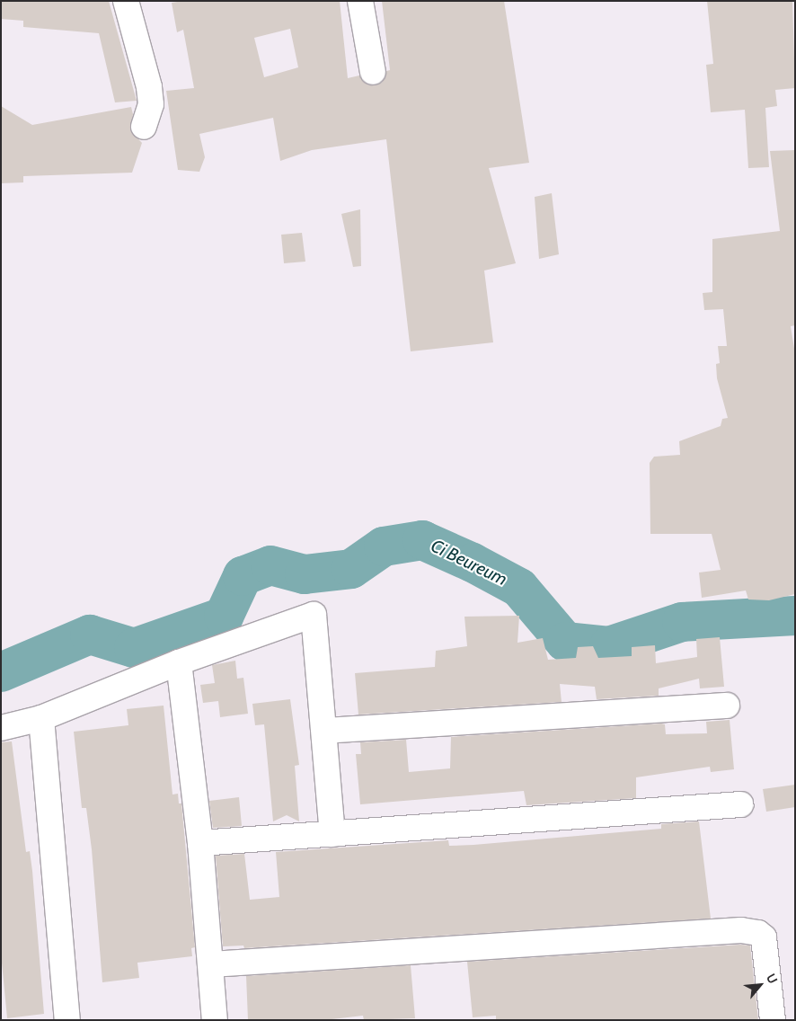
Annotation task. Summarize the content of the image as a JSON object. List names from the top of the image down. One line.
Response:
{"water":["Ci Beureum"],"north":"top right"}
